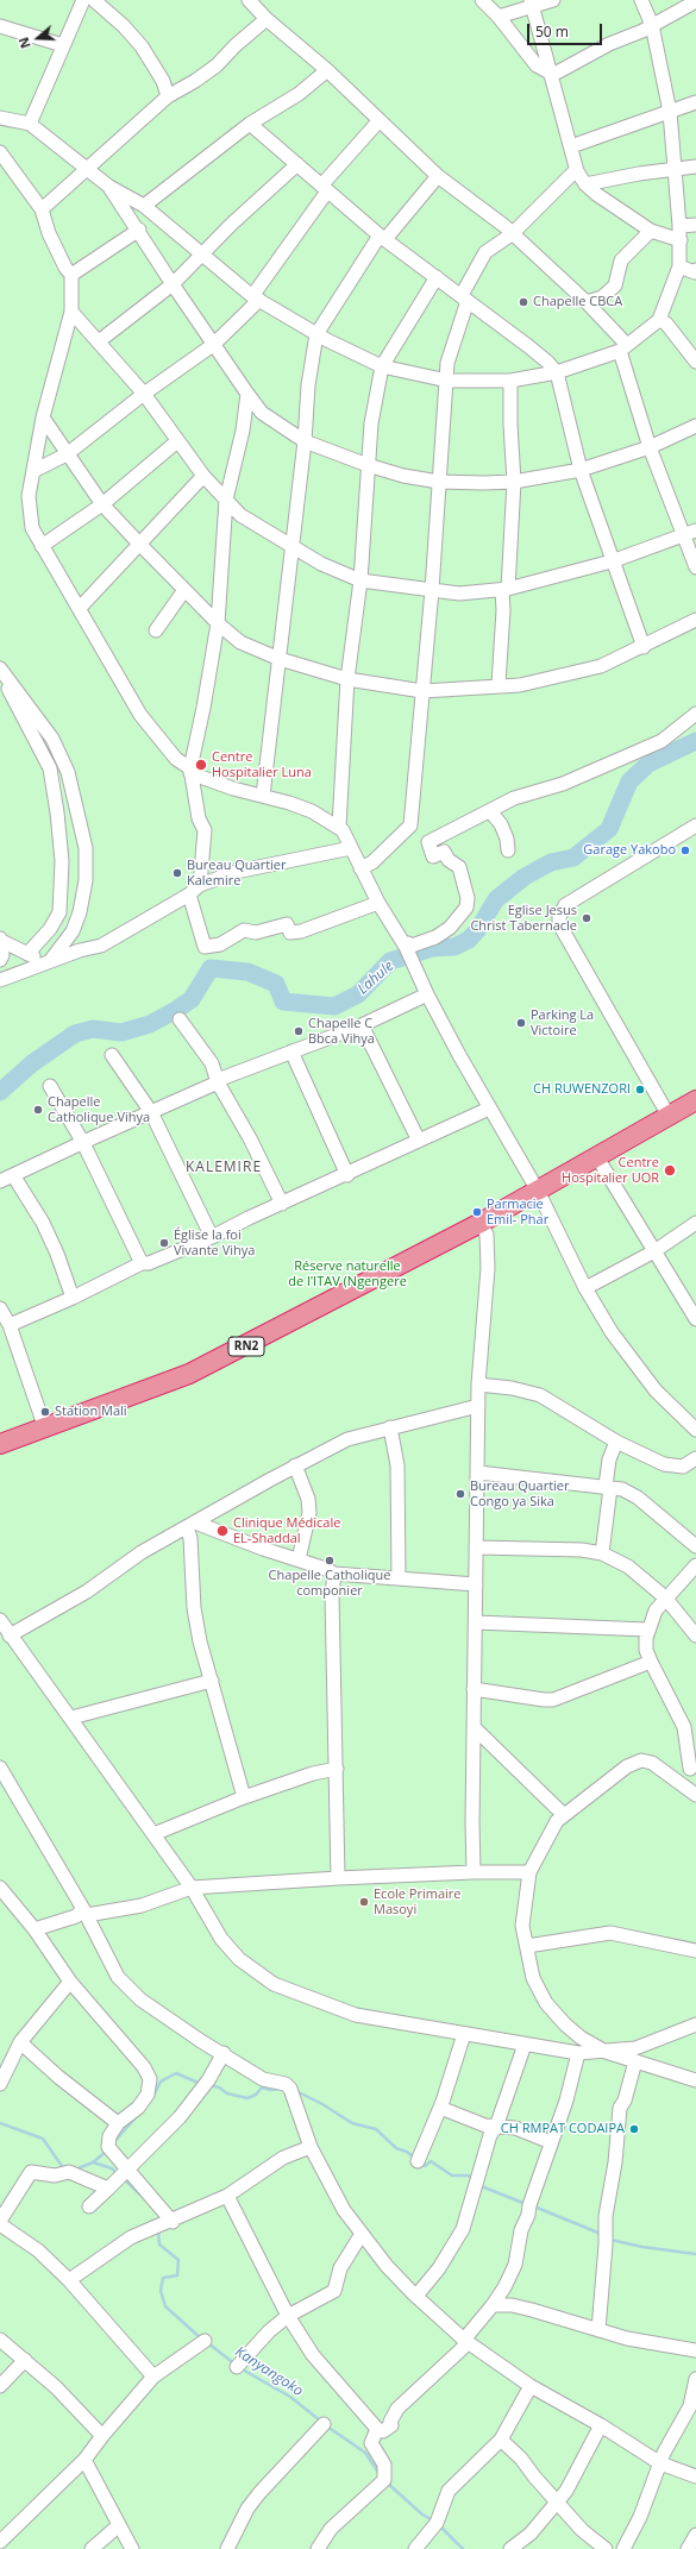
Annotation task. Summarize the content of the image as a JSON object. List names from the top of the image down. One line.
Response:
{"streets":{"highway":["RN2"]},"districts":["KALEMIRE"],"water":["Lahule","Kanyangoko"],"parks":["Réserve naturelle de l'ITAV (Ngengere"],"places":["Chapelle CBCA","Centre Hospitalier Luna","Garage Yakobo","Bureau Quartier Kalemire","Eglise Jesus Christ Tabernacle","Parking La Victoire","Chapelle C Bbca Vihya","CH RUWENZORI","Chapelle Catholique Vihya","Centre Hospitalier UOR","Parmacie Emil- Phar","Église la foi Vivante Vihya","Station Mali","Bureau Quartier Congo ya Sika","Clinique Médicale EL-Shaddal","Chapelle Catholique componier","Ecole Primaire Masoyi","CH RMPAT CODAIPA"],"scale_bar":"50 m","north":"left"}
